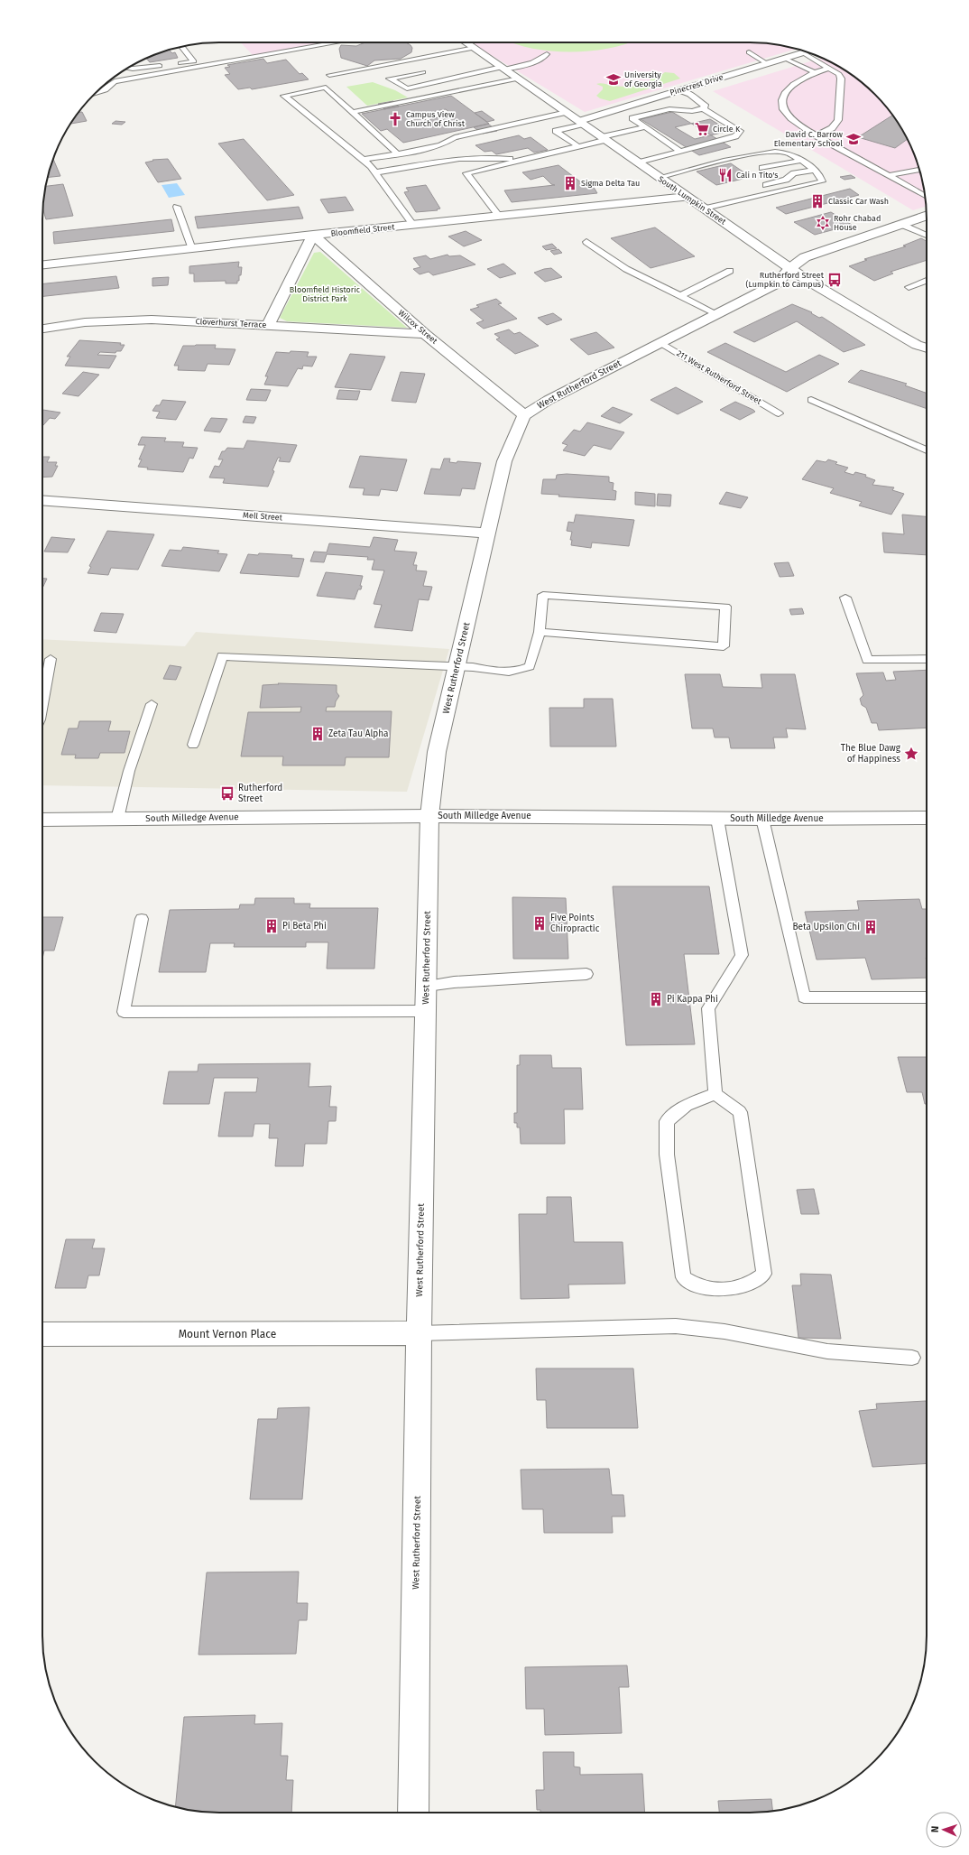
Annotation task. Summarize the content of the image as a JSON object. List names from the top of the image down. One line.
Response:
{"streets":{"street":["Pinecrest Drive","South Lumpkin Street","Bloomfield Street","Cloverhurst Terrace","Wilcox Street","West Rutherford Street","Mell Street","South Milledge Avenue","Mount Vernon Place"],"lane":["211 West Rutherford Street"]},"crossings":[["Pinecrest Drive","South Lumpkin Street"],["South Lumpkin Street","Bloomfield Street"],["South Lumpkin Street","West Rutherford Street"],["Bloomfield Street","Wilcox Street"],["Cloverhurst Terrace","Wilcox Street"],["Wilcox Street","West Rutherford Street"],["211 West Rutherford Street","West Rutherford Street"],["West Rutherford Street","Mell Street"],["West Rutherford Street","South Milledge Avenue"],["West Rutherford Street","Mount Vernon Place"]],"parks":["Bloomfield Historic District Park"],"places":{"school or university":["University of Georgia","David C. Barrow Elementary School"],"church":["Campus View Church of Christ"],"supermarket":["Circle K"],"restaurant":["Cali n Tito's"],"building":["Sigma Delta Tau","Classic Car Wash","Zeta Tau Alpha","Five Points Chiropractic","Pi Beta Phi","Beta Upsilon Chi","Pi Kappa Phi"],"synagogue":["Rohr Chabad House"],"bus stop":["Rutherford Street (Lumpkin to Campus)","Rutherford Street"],"place":["The Blue Dawg of Happiness"]},"north":"left"}
